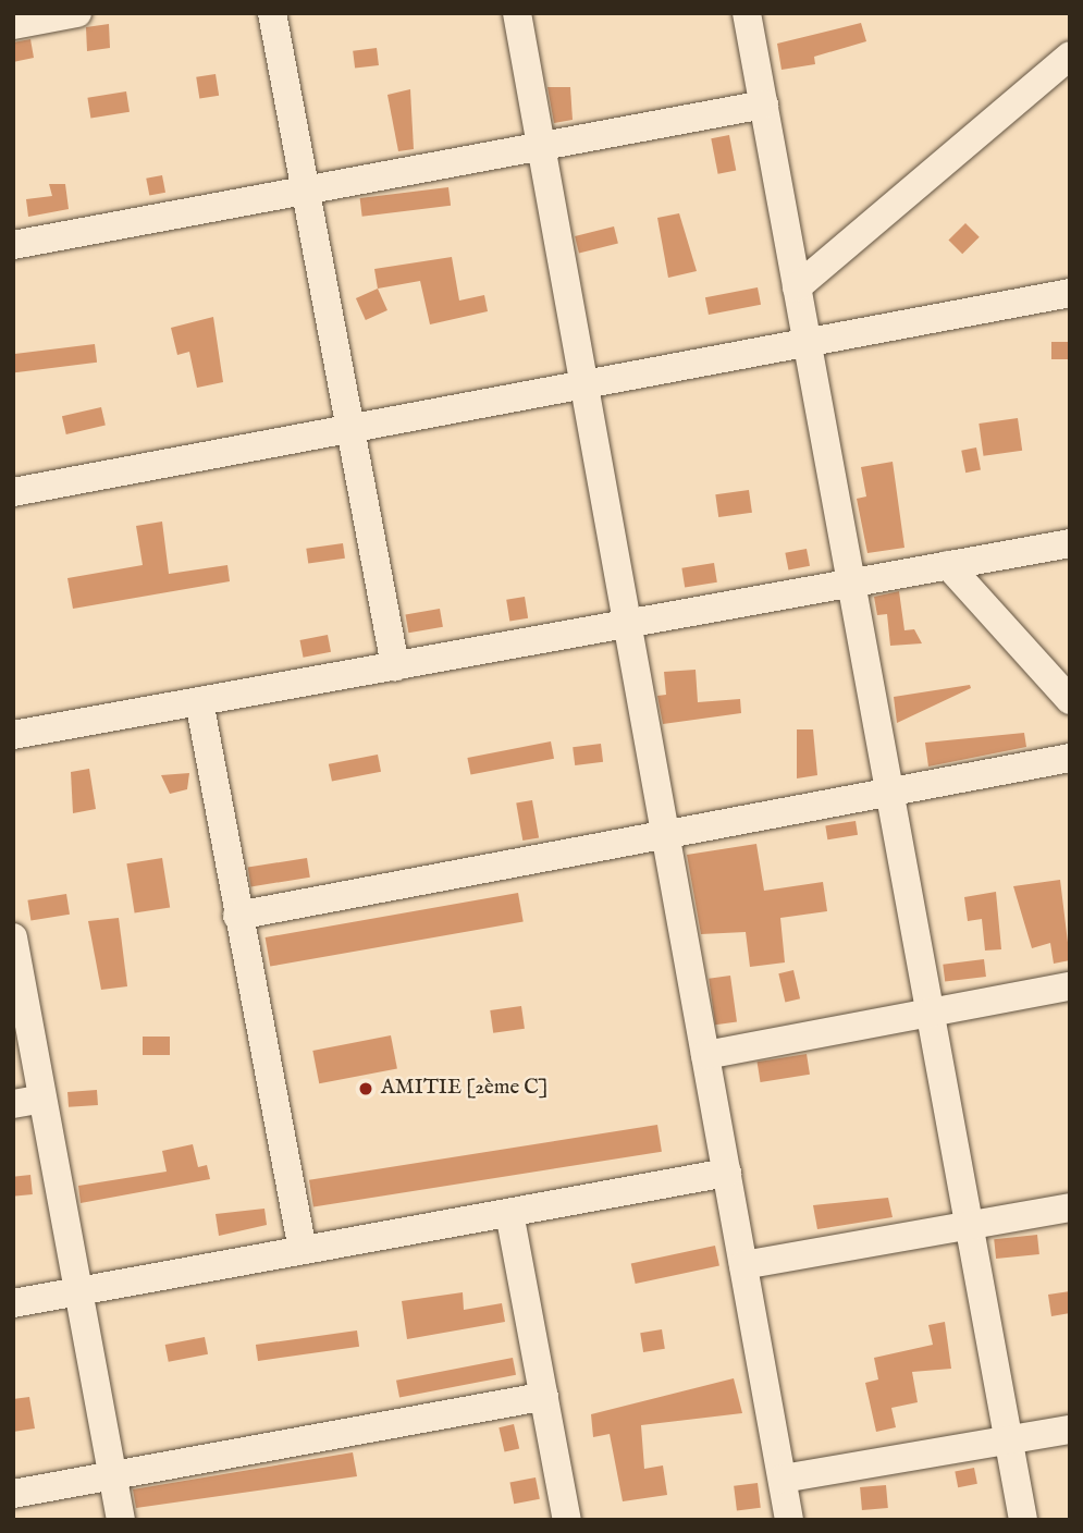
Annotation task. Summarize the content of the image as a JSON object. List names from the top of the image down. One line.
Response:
{"places":["AMITIE [2ème C]"]}
